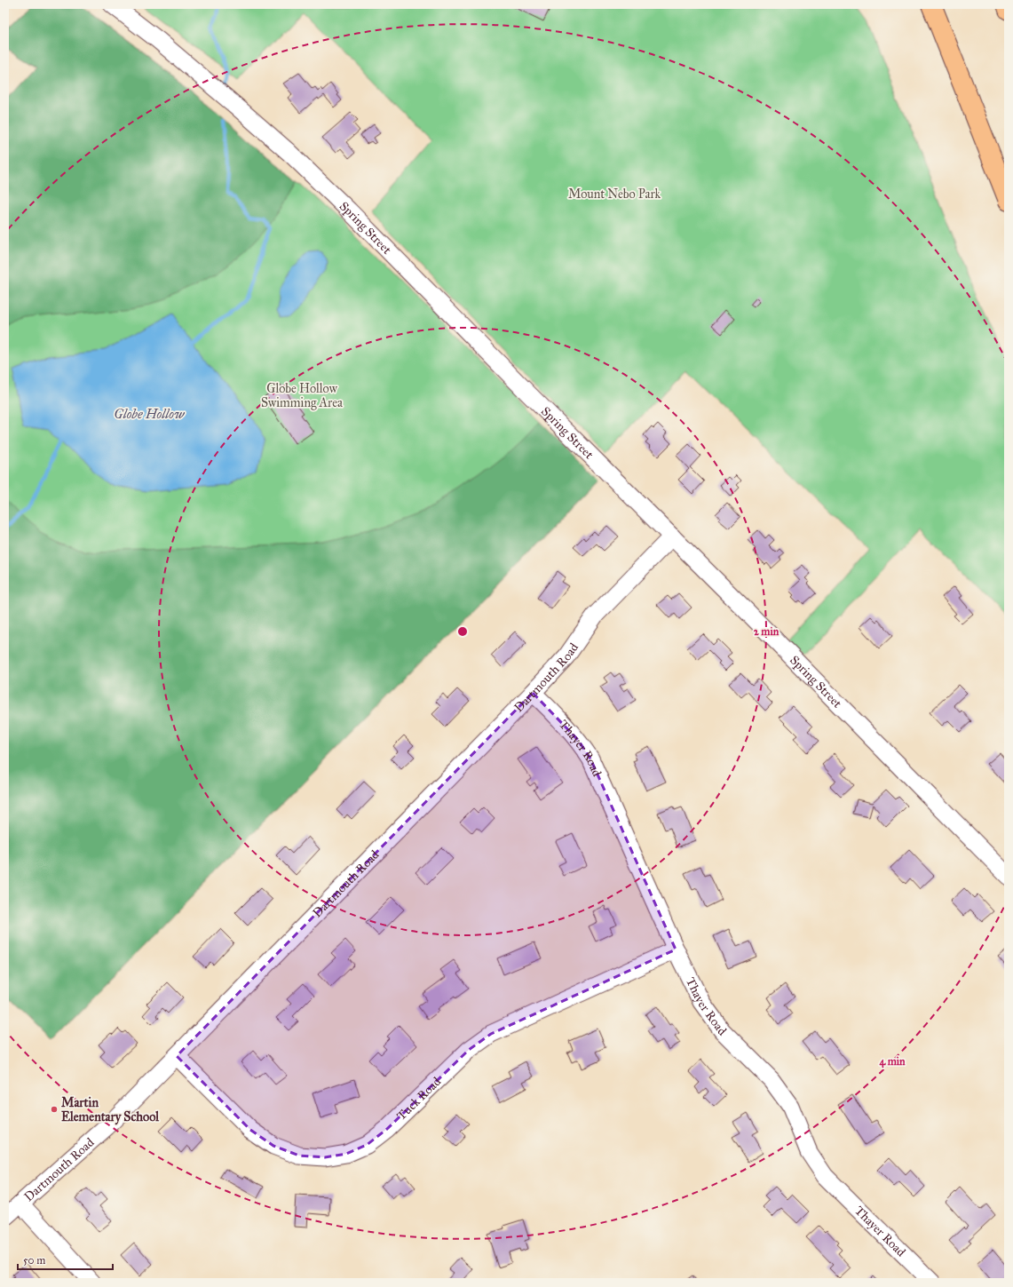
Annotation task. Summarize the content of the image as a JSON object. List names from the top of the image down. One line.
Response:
{"streets":{"street":["Spring Street","Dartmouth Road","Thayer Road","Tuck Road"]},"crossings":[["Spring Street","Dartmouth Road"],["Dartmouth Road","Thayer Road"],["Dartmouth Road","Tuck Road"],["Thayer Road","Tuck Road"]],"water":["Globe Hollow"],"parks":["Mount Nebo Park","Globe Hollow Swimming Area"],"places":["Martin Elementary School"],"scale_bar":"50 m","rings":["2 min","4 min"]}
